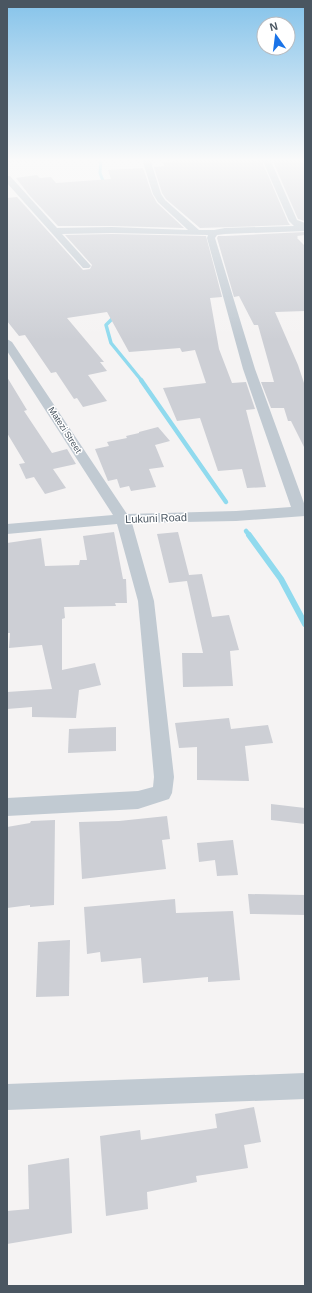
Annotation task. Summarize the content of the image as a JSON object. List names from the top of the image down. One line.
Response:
{"streets":{"street":["Matezi Street","Lukuni Road"]},"crossings":[["Matezi Street","Lukuni Road"]],"north":"top"}
